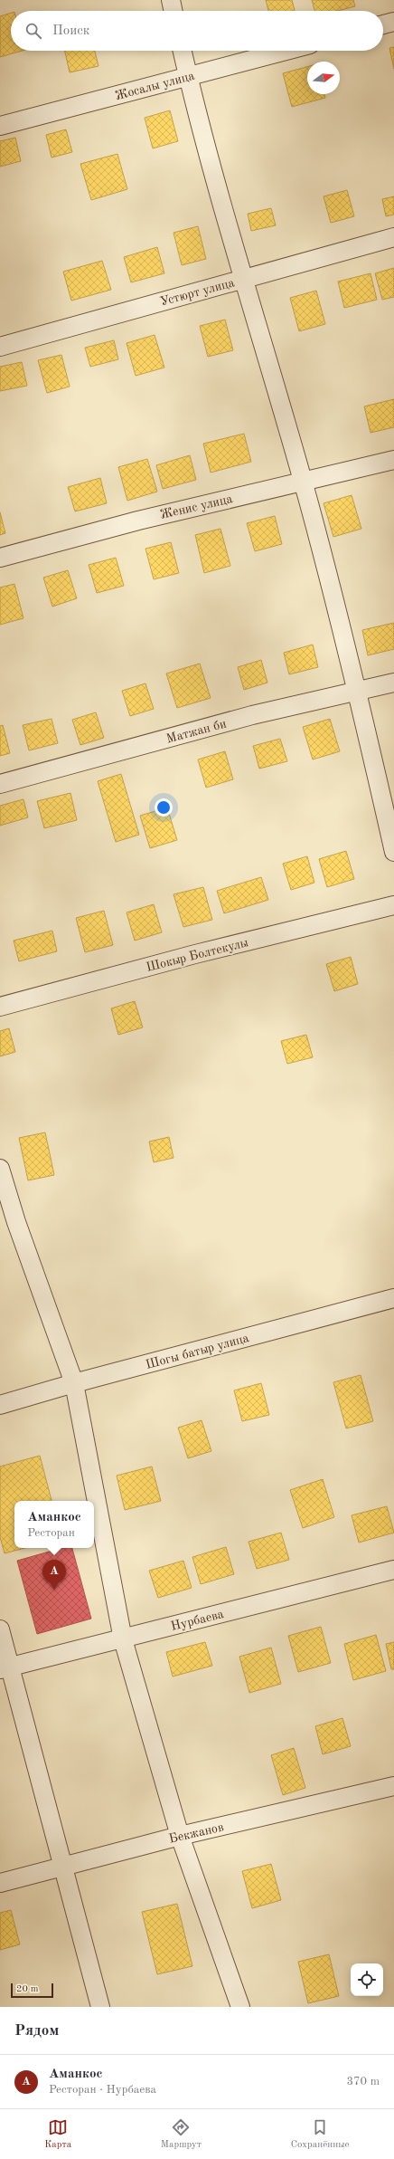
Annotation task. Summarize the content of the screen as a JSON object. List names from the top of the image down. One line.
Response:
{"streets":{"street":["Жосалы улица","Устюрт улица","Женис улица","Матжан би","Шокыр Болтекулы","Шогы батыр улица","Нурбаева","Бекжанов"]},"scale_bar":"20 m","north":"right","page":{"search":"Поиск","popup":["Аманкос","Ресторан"],"pins":"A","scale":"20 m","heading":"Рядом","list":[{"mark":"A","name":"Аманкос","note":"Ресторан · Нурбаева","value":"370 m"}],"nav":["Карта","Маршрут","Сохранённые"]}}
